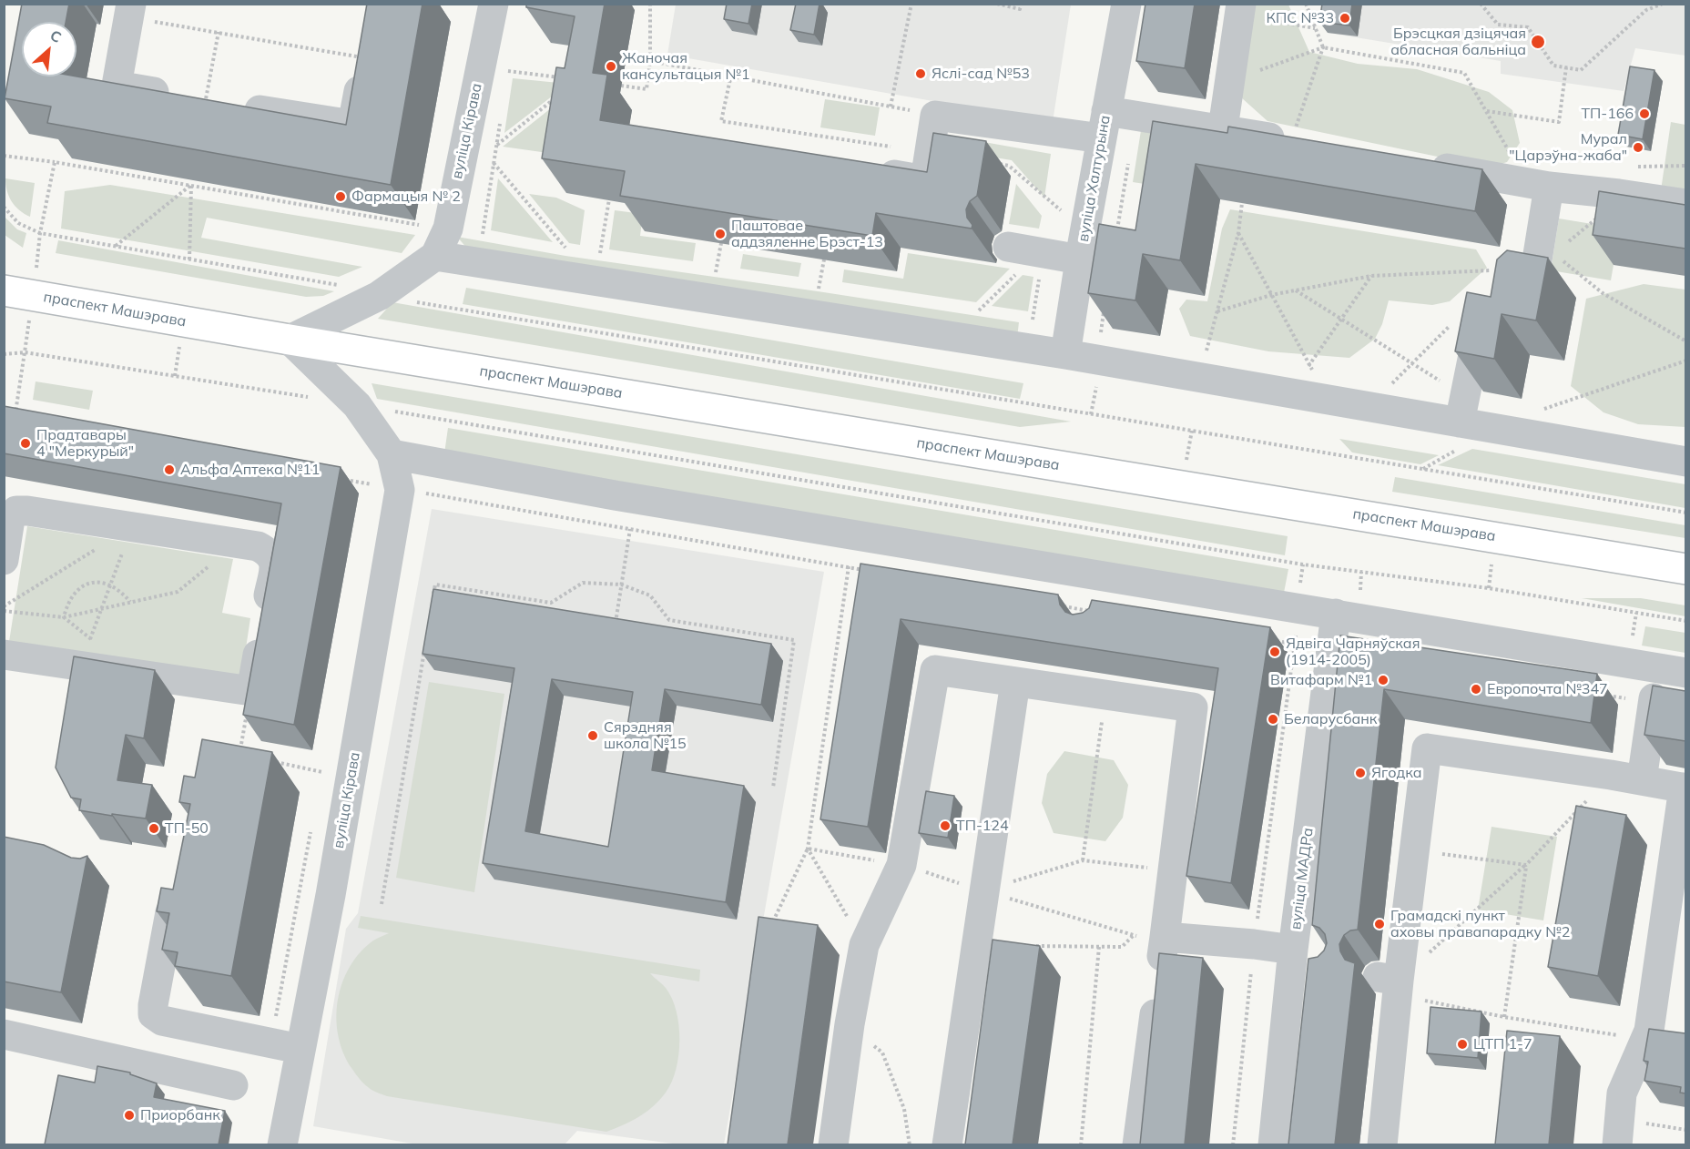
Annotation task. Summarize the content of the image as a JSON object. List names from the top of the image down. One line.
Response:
{"streets":{"main road":["праспект Машэрава"],"street":["вуліца Кірава","вуліца Халтурына","вуліца МАДРа"]},"places":["КПС №33","Брэсцкая дзіцячая абласная бальніца","Жаночая кансультацыя №1","Яслі-сад №53","ТП-166","Мурал \"Царэўна-жаба\"","Фармацыя № 2","Паштовае аддзяленне Брэст-13","Прадтавары 4 \"Меркурый\"","Альфа Аптека №11","Ядвіга Чарняўская (1914-2005)","Витафарм №1","Европочта №347","Беларусбанк","Сярэдняя школа №15","Ягодка","ТП-124","ТП-50","Грамадскі пункт аховы правапарадку №2","ЦТП 1-7","Приорбанк"],"north":"top right"}
